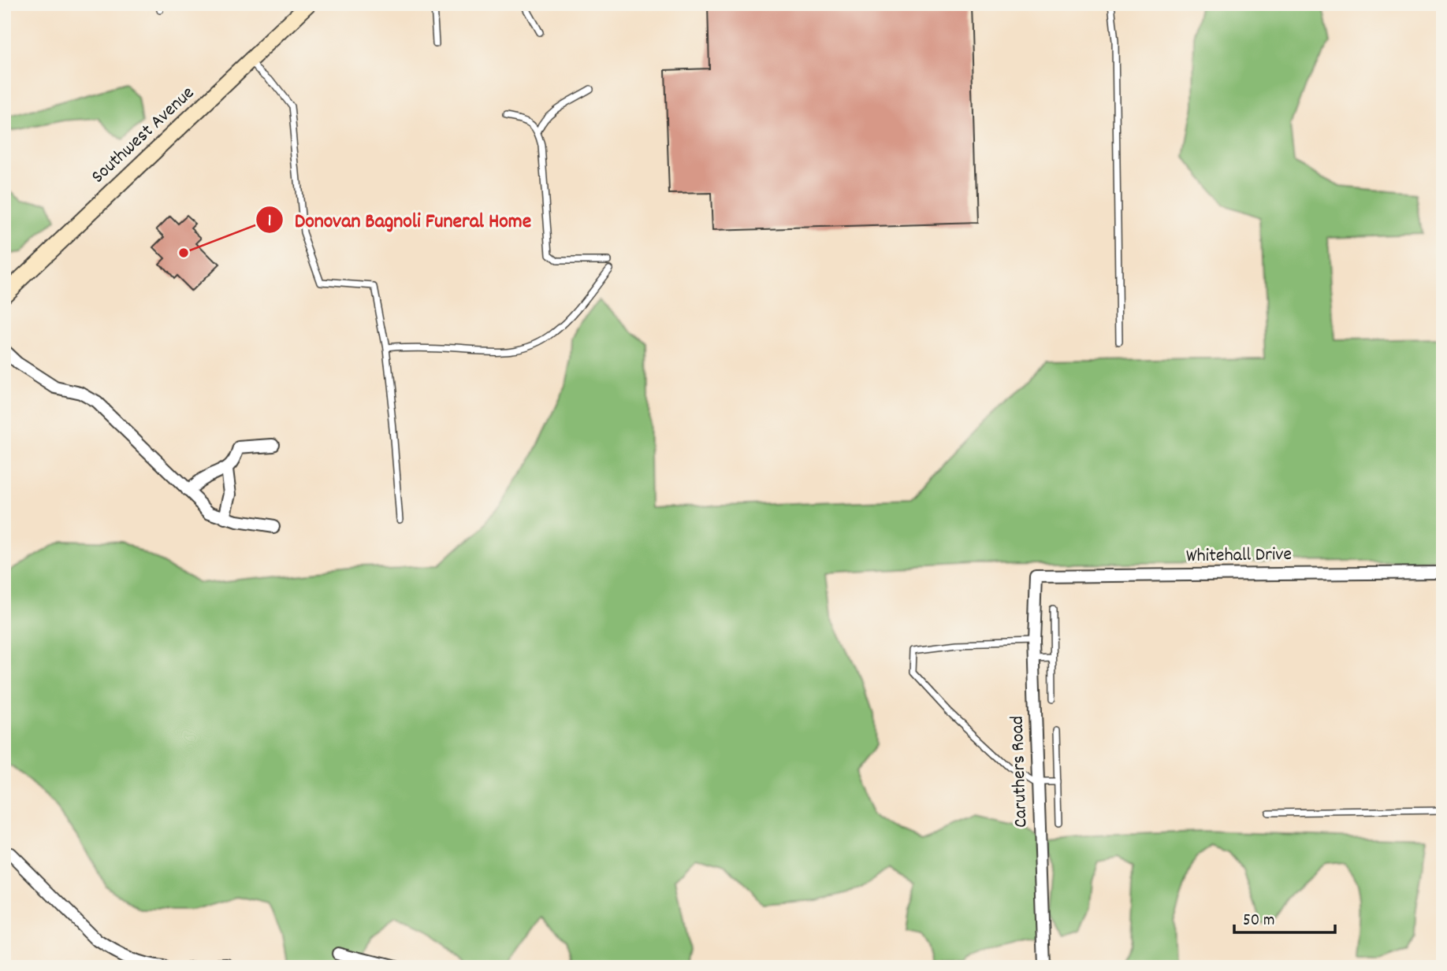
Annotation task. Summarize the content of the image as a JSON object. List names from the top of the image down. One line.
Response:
{"streets":{"street":["Southwest Avenue","Whitehall Drive","Caruthers Road"]},"crossings":[["Whitehall Drive","Caruthers Road"]],"places":["Donovan Bagnoli Funeral Home"],"scale_bar":"50 m"}
